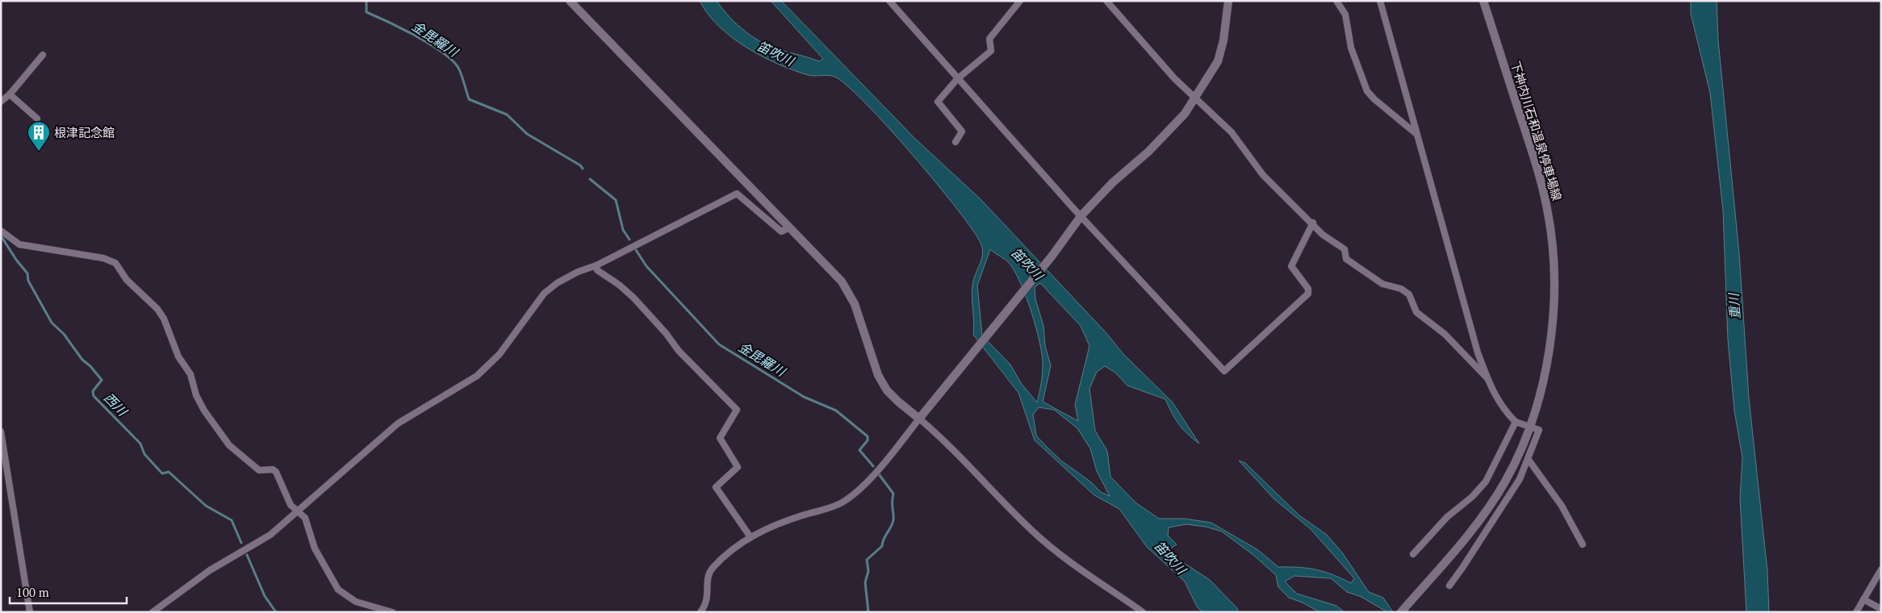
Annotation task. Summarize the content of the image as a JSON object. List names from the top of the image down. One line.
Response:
{"streets":{"street":["下神内川石和温泉停車場線"]},"water":["金毘羅川","笛吹川","重川","西川"],"places":{"building":["根津記念館"]},"scale_bar":"100 m"}
